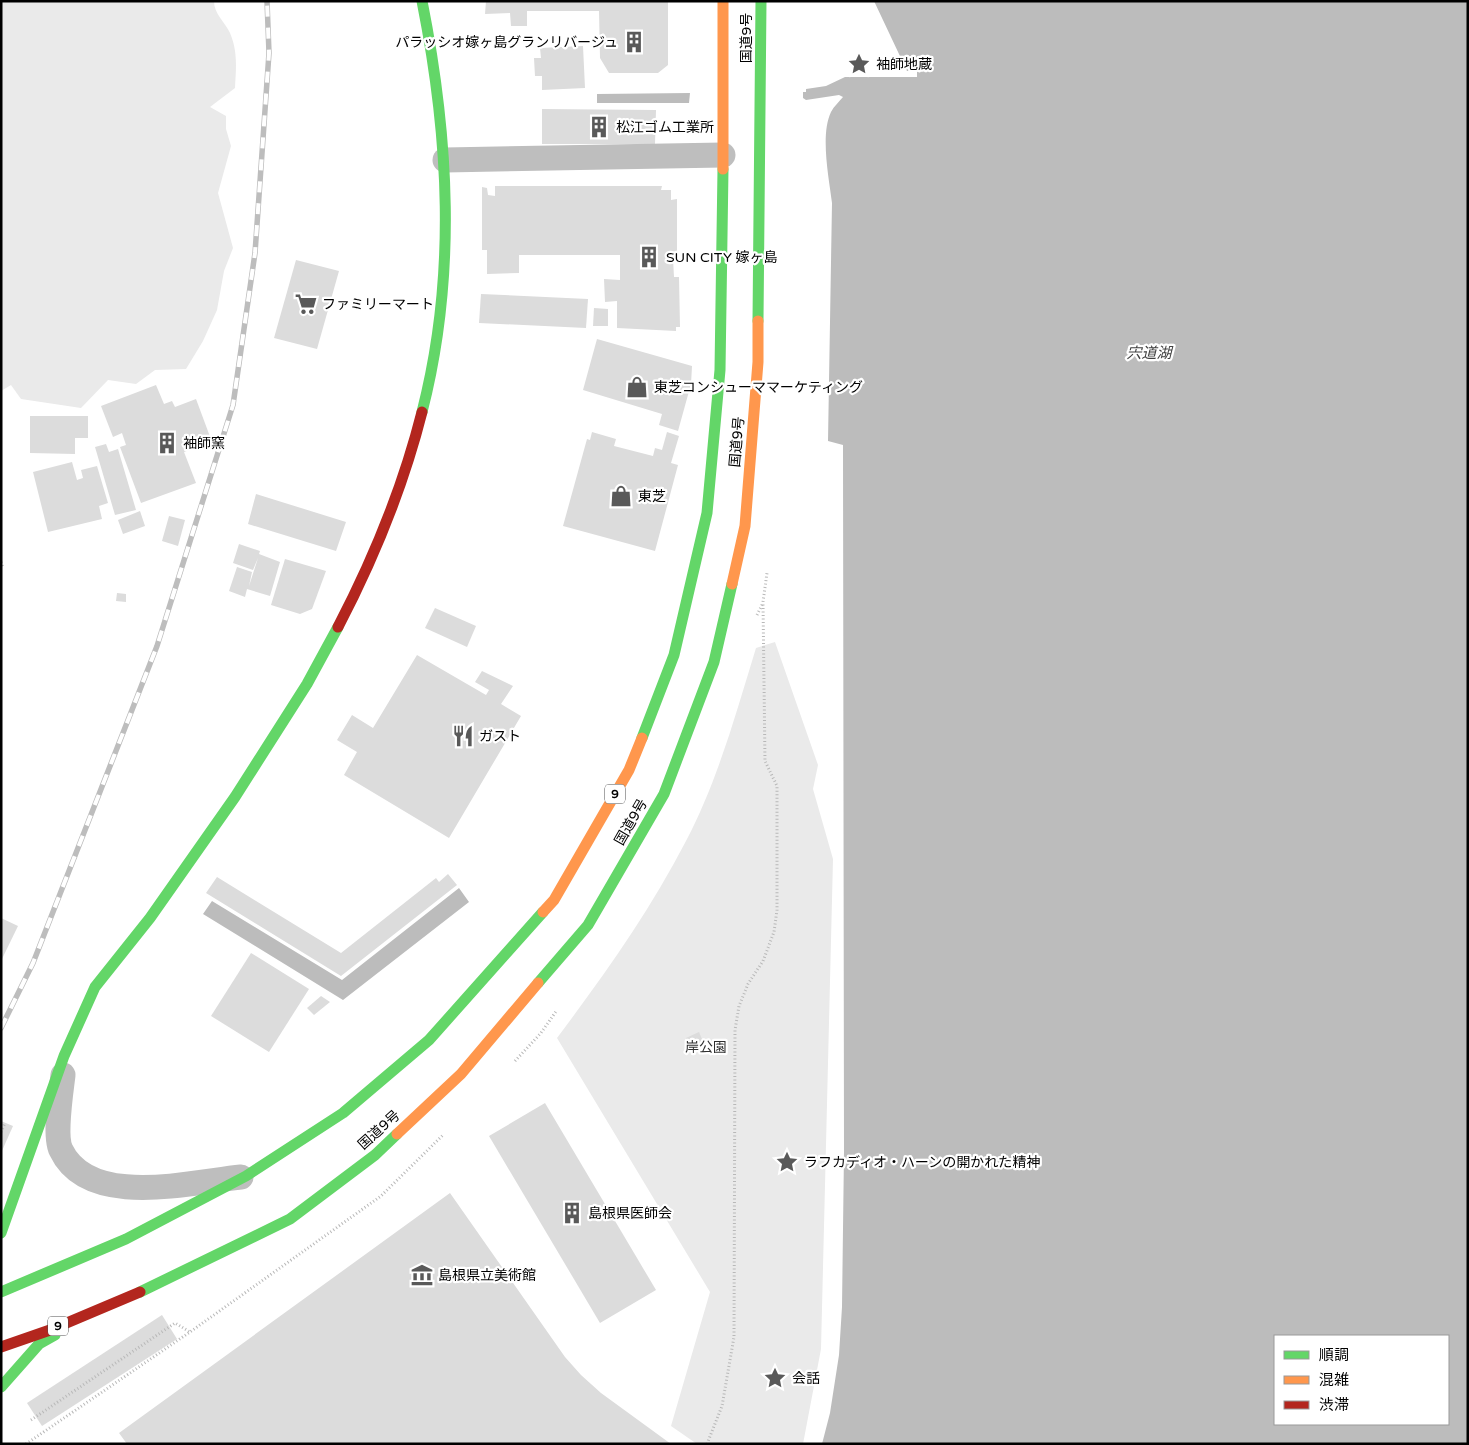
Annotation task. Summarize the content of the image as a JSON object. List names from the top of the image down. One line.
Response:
{"streets":{"main road":["国道9号","9"]},"water":["宍道湖"],"parks":["岸公園"],"places":{"building":["パラッシオ嫁ヶ島グランリバージュ","松江ゴム工業所","SUN CITY 嫁ヶ島","袖師窯","島根県医師会"],"place":["袖師地蔵","ラフカディオ・ハーンの開かれた精神","会話"],"supermarket":["ファミリーマート"],"shop":["東芝コンシューママーケティング","東芝"],"restaurant":["ガスト"],"museum":["島根県立美術館"]},"legend":["順調","混雑","渋滞"]}
